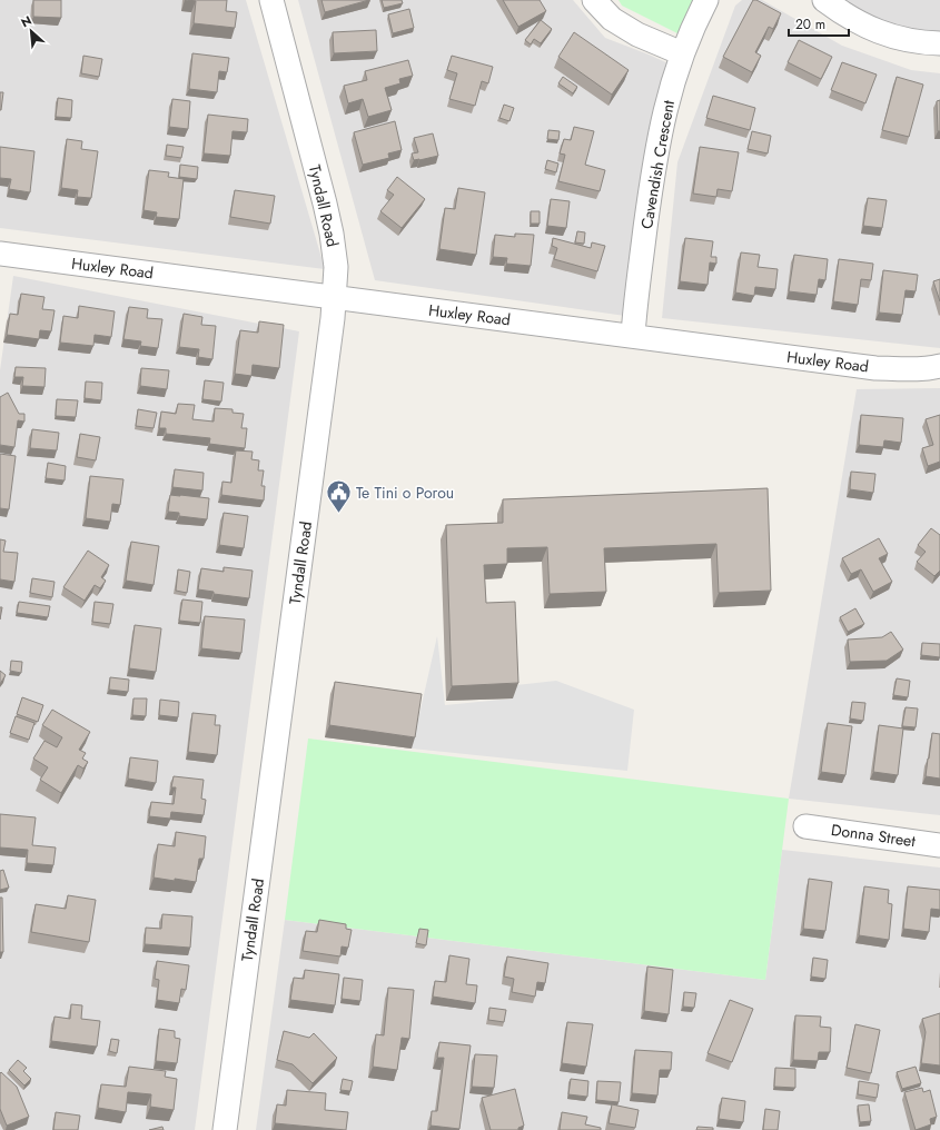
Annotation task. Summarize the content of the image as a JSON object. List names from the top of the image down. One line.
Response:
{"streets":{"street":["Cavendish Crescent","Tyndall Road","Huxley Road","Donna Street"]},"crossings":[["Cavendish Crescent","Huxley Road"],["Tyndall Road","Huxley Road"]],"places":{"public building":["Te Tini o Porou"]},"scale_bar":"20 m","north":"top left"}
